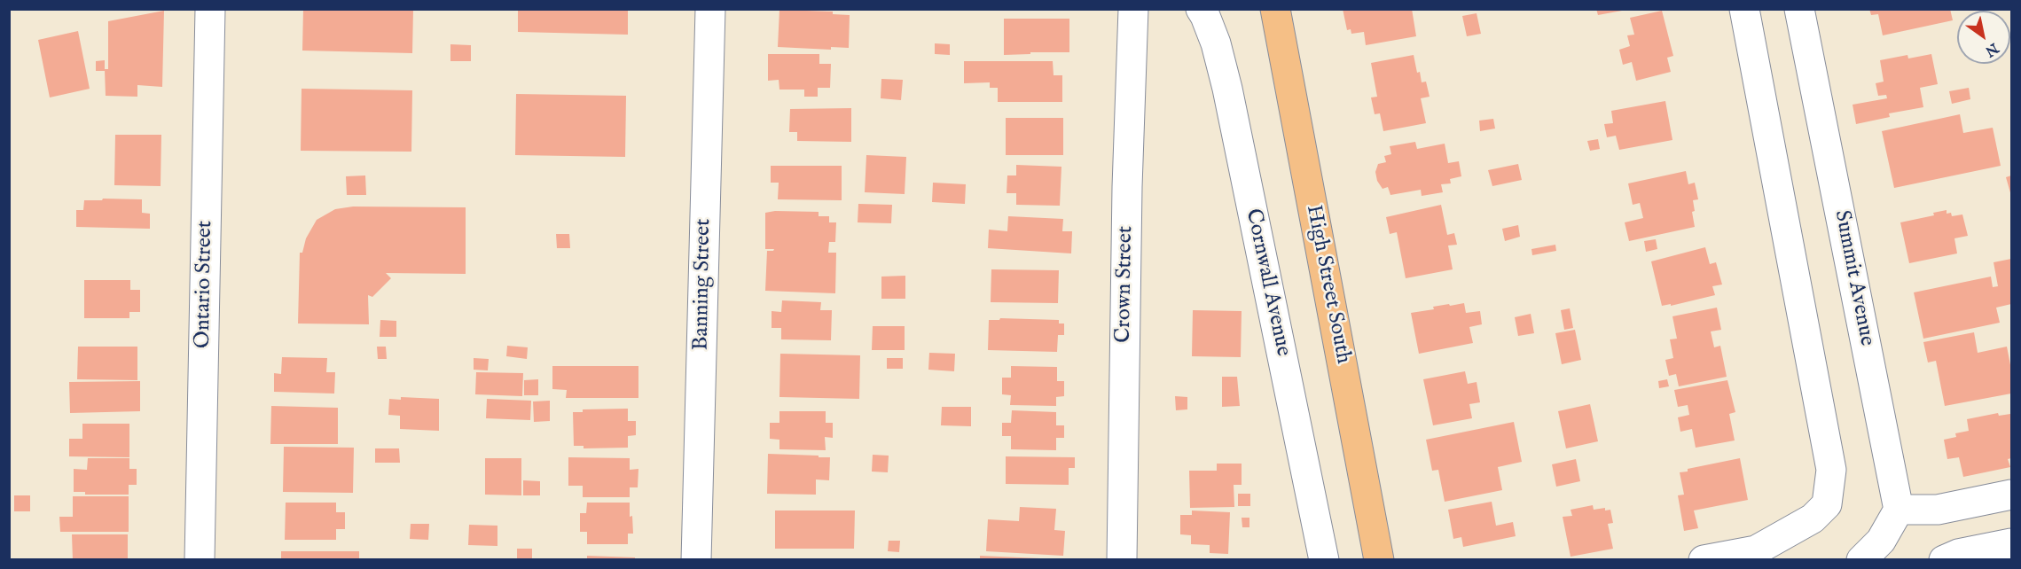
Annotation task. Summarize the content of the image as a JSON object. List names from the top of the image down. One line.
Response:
{"streets":{"main road":["High Street South"],"street":["Summit Avenue","Cornwall Avenue","Ontario Street","Banning Street","Crown Street"]},"north":"bottom right"}
